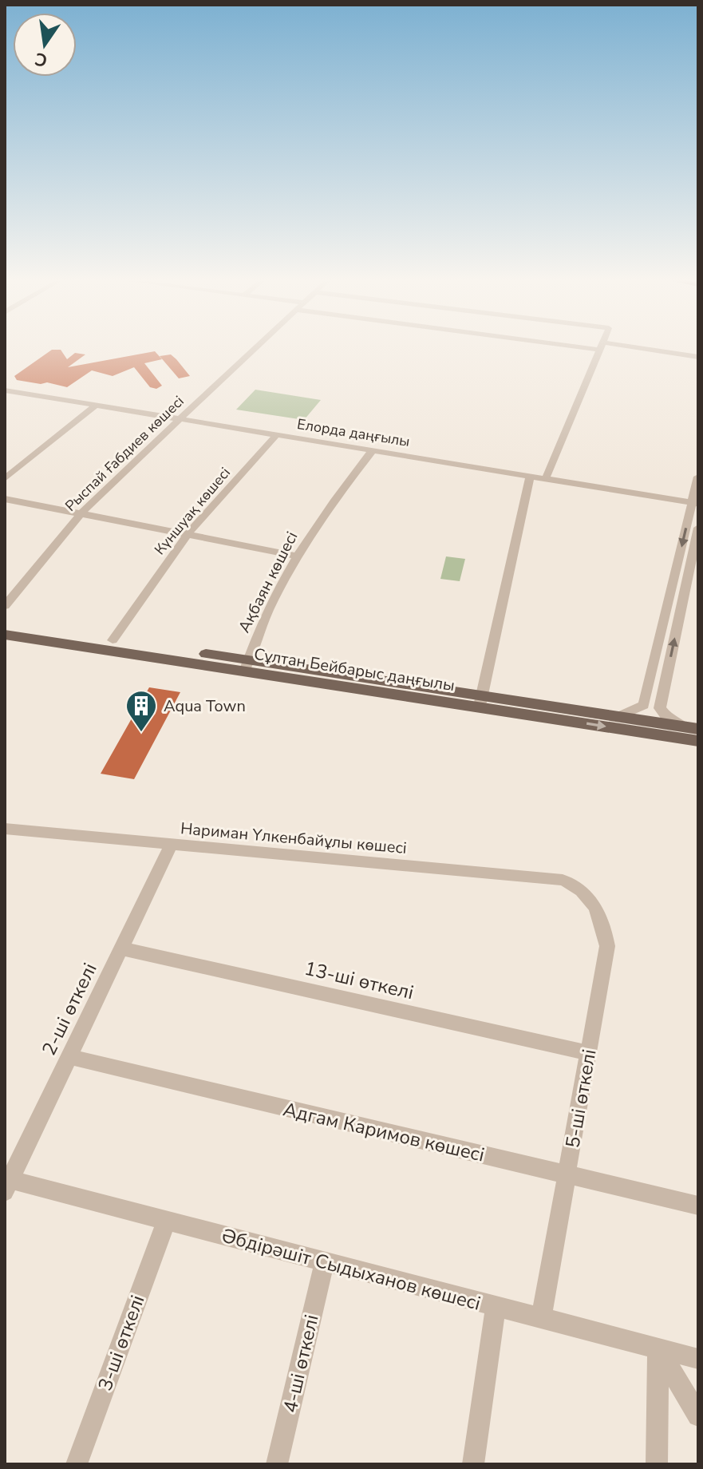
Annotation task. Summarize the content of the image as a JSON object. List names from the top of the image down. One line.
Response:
{"streets":{"main road":["Сұлтан Бейбарыс даңғылы"],"street":["Елорда даңғылы","Рыспай Ғабдиев көшесі","Күншуақ көшесі","Ақбаян көшесі","Нариман Үлкенбайұлы көшесі","13-ші өткелі","2-ші өткелі","5-ші өткелі","Адгам Каримов көшесі","Әбдірәшіт Сыдыханов көшесі","3-ші өткелі","4-ші өткелі"]},"crossings":[["Елорда даңғылы","Рыспай Ғабдиев көшесі"],["Елорда даңғылы","Күншуақ көшесі"],["Елорда даңғылы","Ақбаян көшесі"],["Күншуақ көшесі","Сұлтан Бейбарыс даңғылы"],["Ақбаян көшесі","Сұлтан Бейбарыс даңғылы"],["Нариман Үлкенбайұлы көшесі","2-ші өткелі"],["Нариман Үлкенбайұлы көшесі","5-ші өткелі"],["13-ші өткелі","2-ші өткелі"],["13-ші өткелі","5-ші өткелі"],["2-ші өткелі","Адгам Каримов көшесі"],["2-ші өткелі","Әбдірәшіт Сыдыханов көшесі"],["5-ші өткелі","Адгам Каримов көшесі"],["5-ші өткелі","Әбдірәшіт Сыдыханов көшесі"],["Әбдірәшіт Сыдыханов көшесі","3-ші өткелі"],["Әбдірәшіт Сыдыханов көшесі","4-ші өткелі"]],"places":{"building":["Aqua Town"]},"north":"bottom"}
